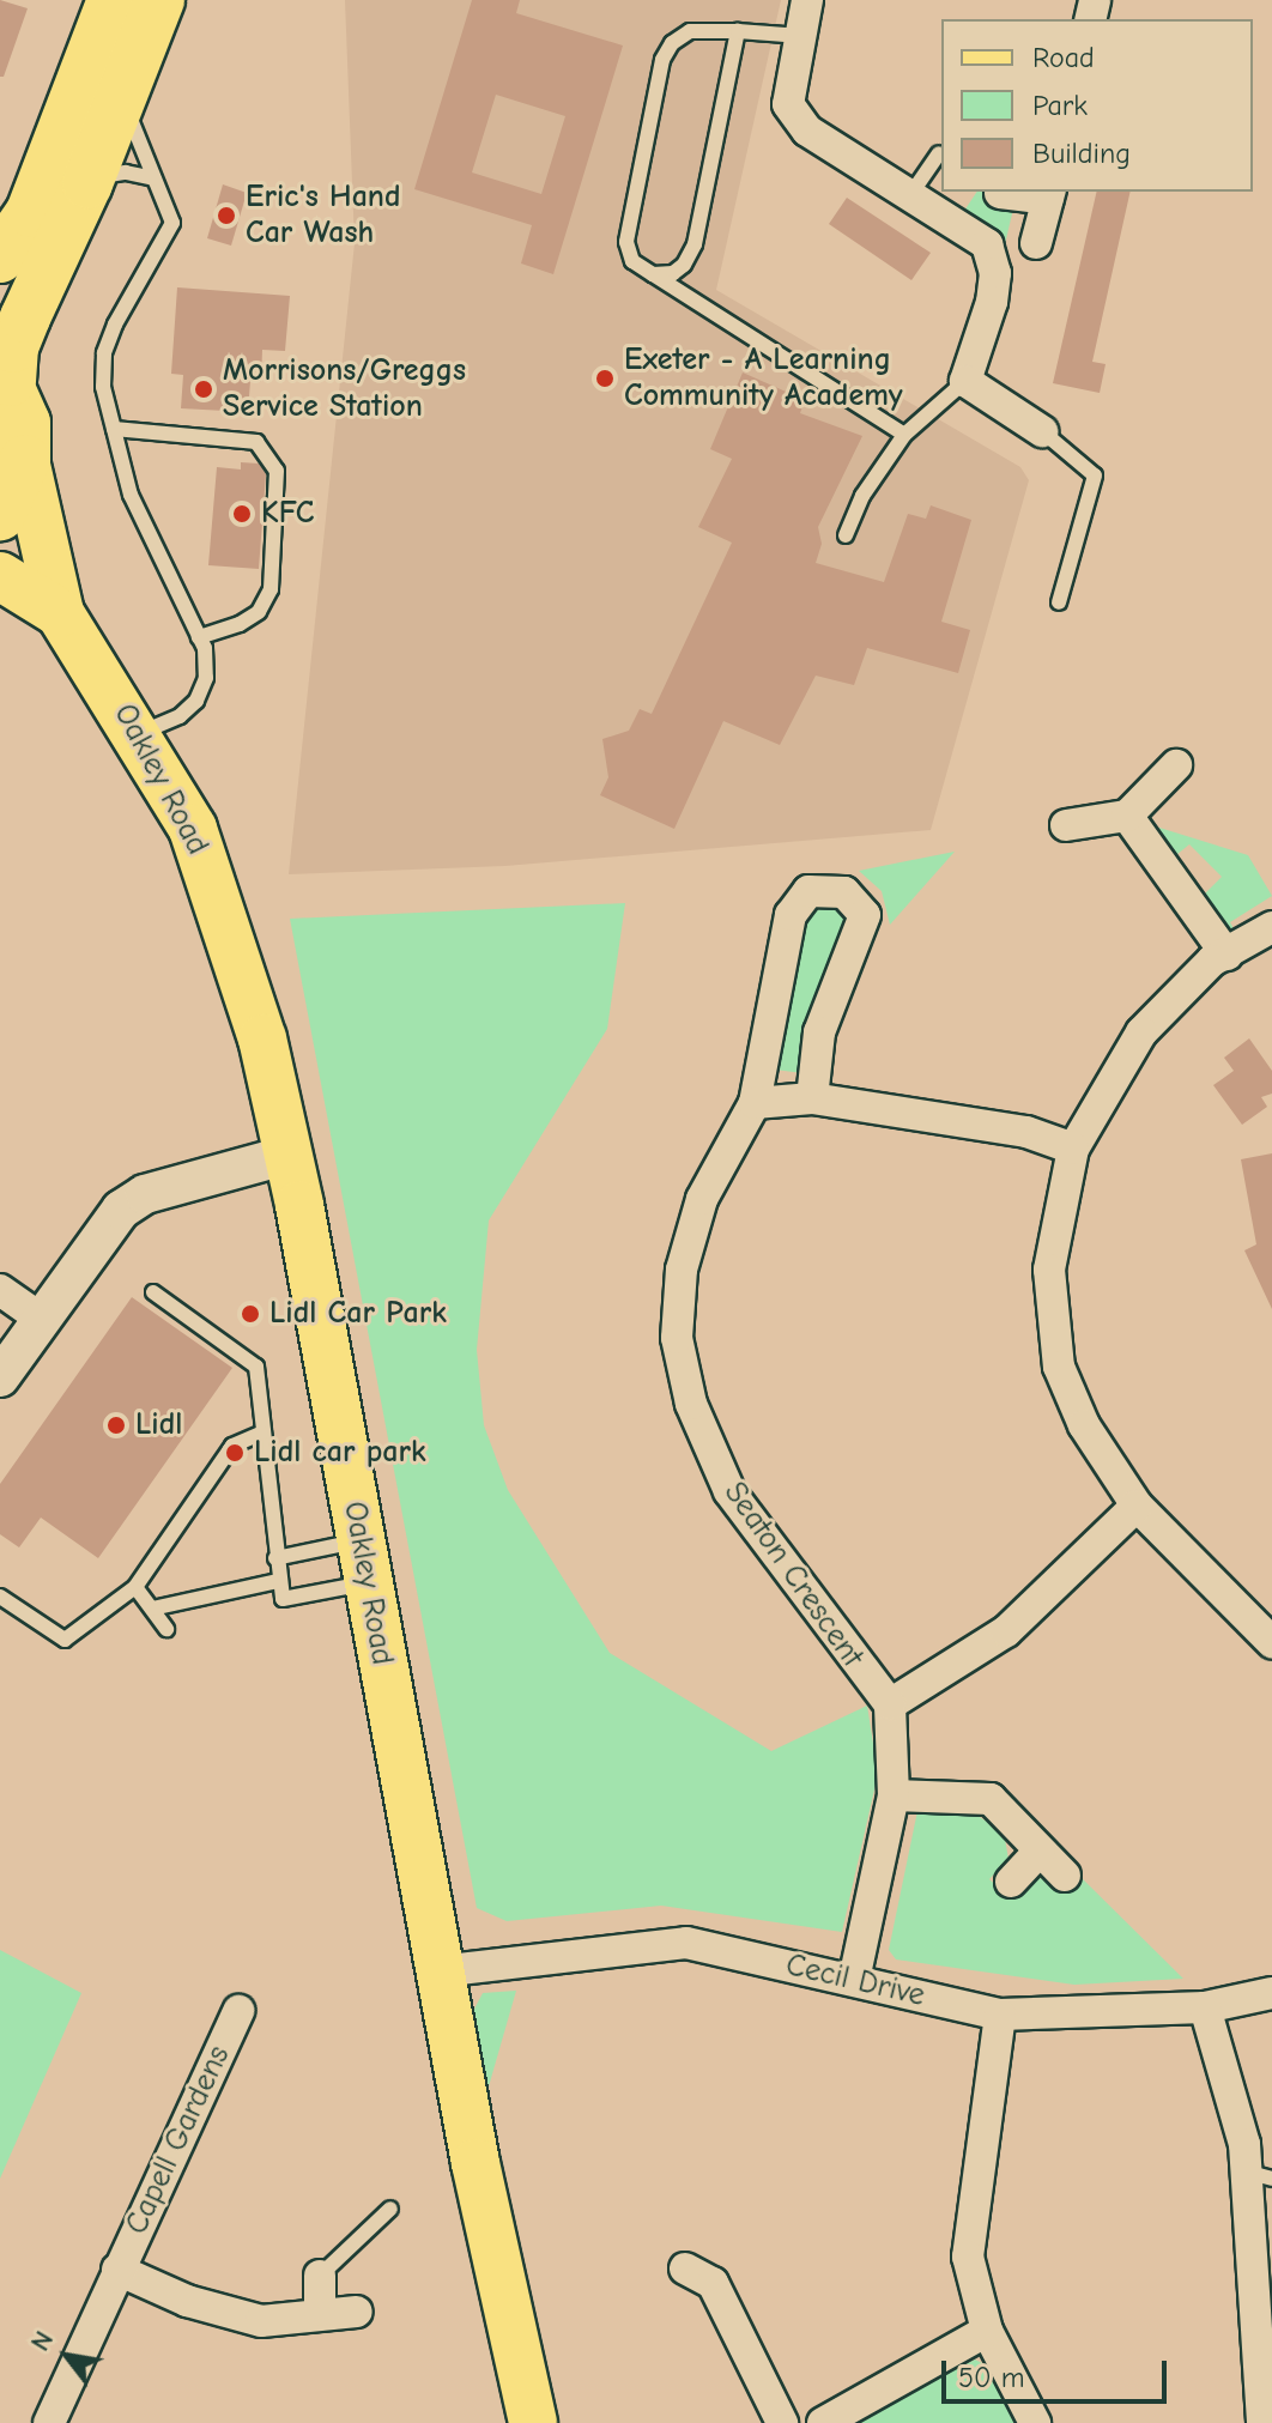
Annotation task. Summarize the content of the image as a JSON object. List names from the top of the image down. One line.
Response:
{"streets":{"main road":["Oakley Road"],"street":["Seaton Crescent","Cecil Drive","Capell Gardens"]},"crossings":[["Oakley Road","Cecil Drive"]],"places":["Eric's Hand Car Wash","Exeter - A Learning Community Academy","Morrisons/Greggs Service Station","KFC","Lidl Car Park","Lidl","Lidl car park"],"legend":["Road","Park","Building"],"scale_bar":"50 m","north":"top left"}
